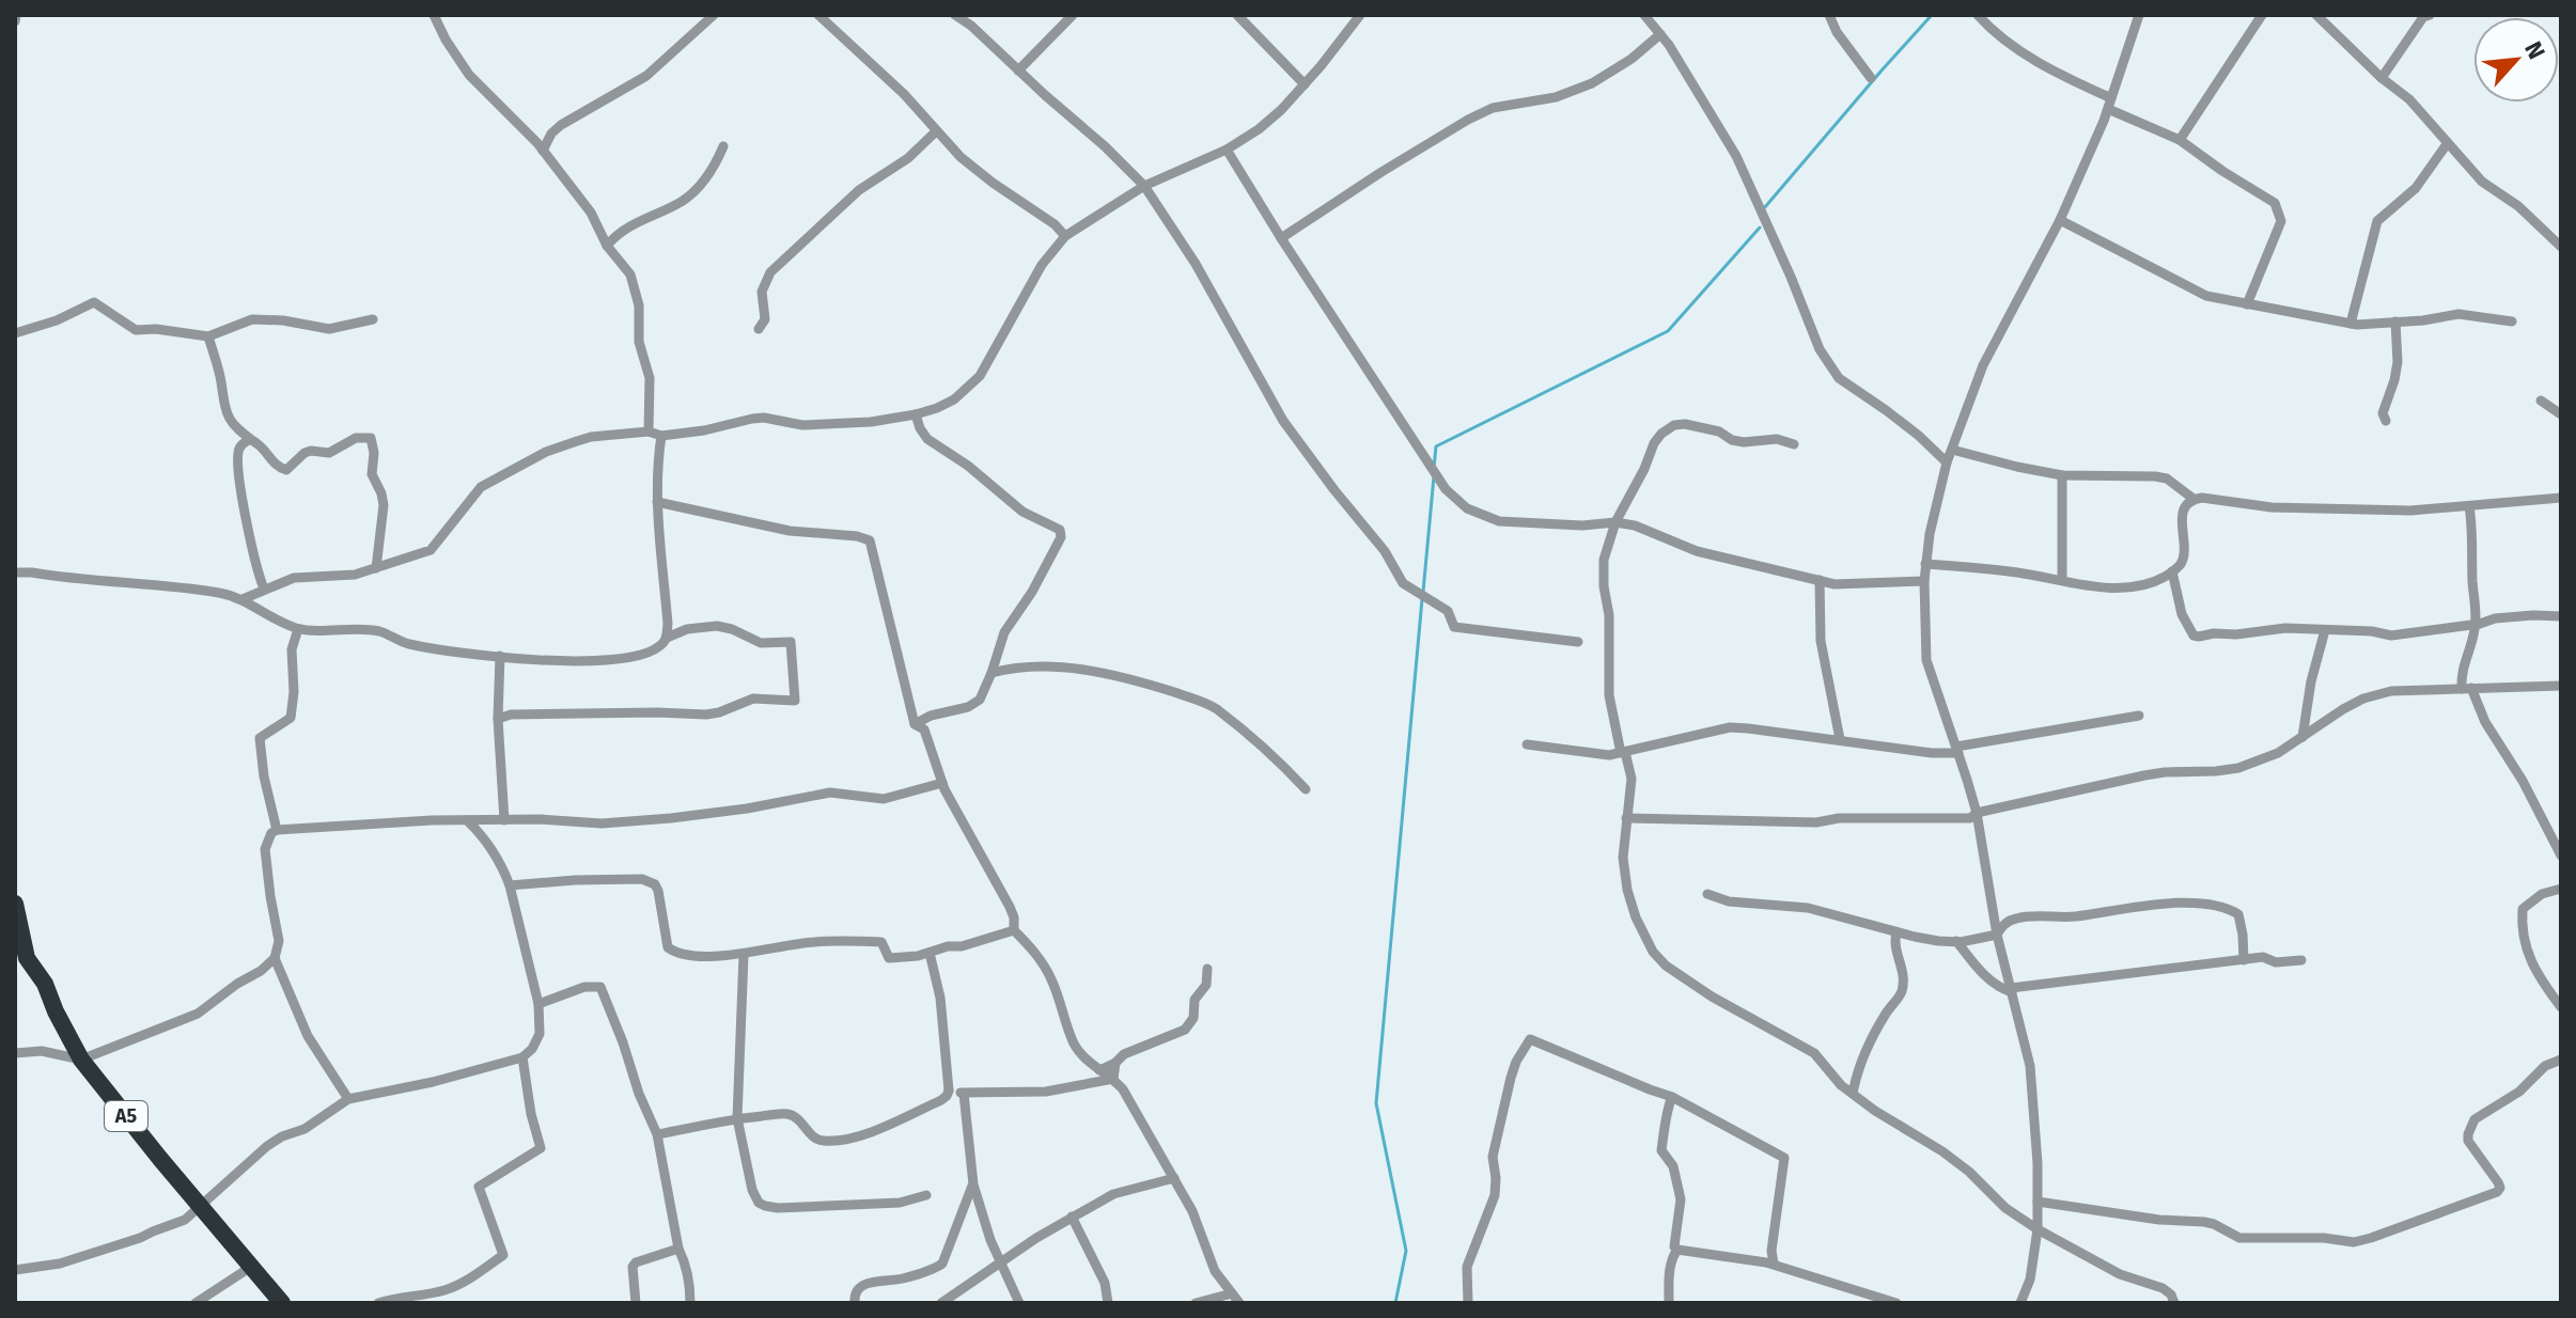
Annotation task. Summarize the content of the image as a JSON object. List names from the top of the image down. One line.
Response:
{"streets":{"highway":["A5"]},"north":"top right"}
